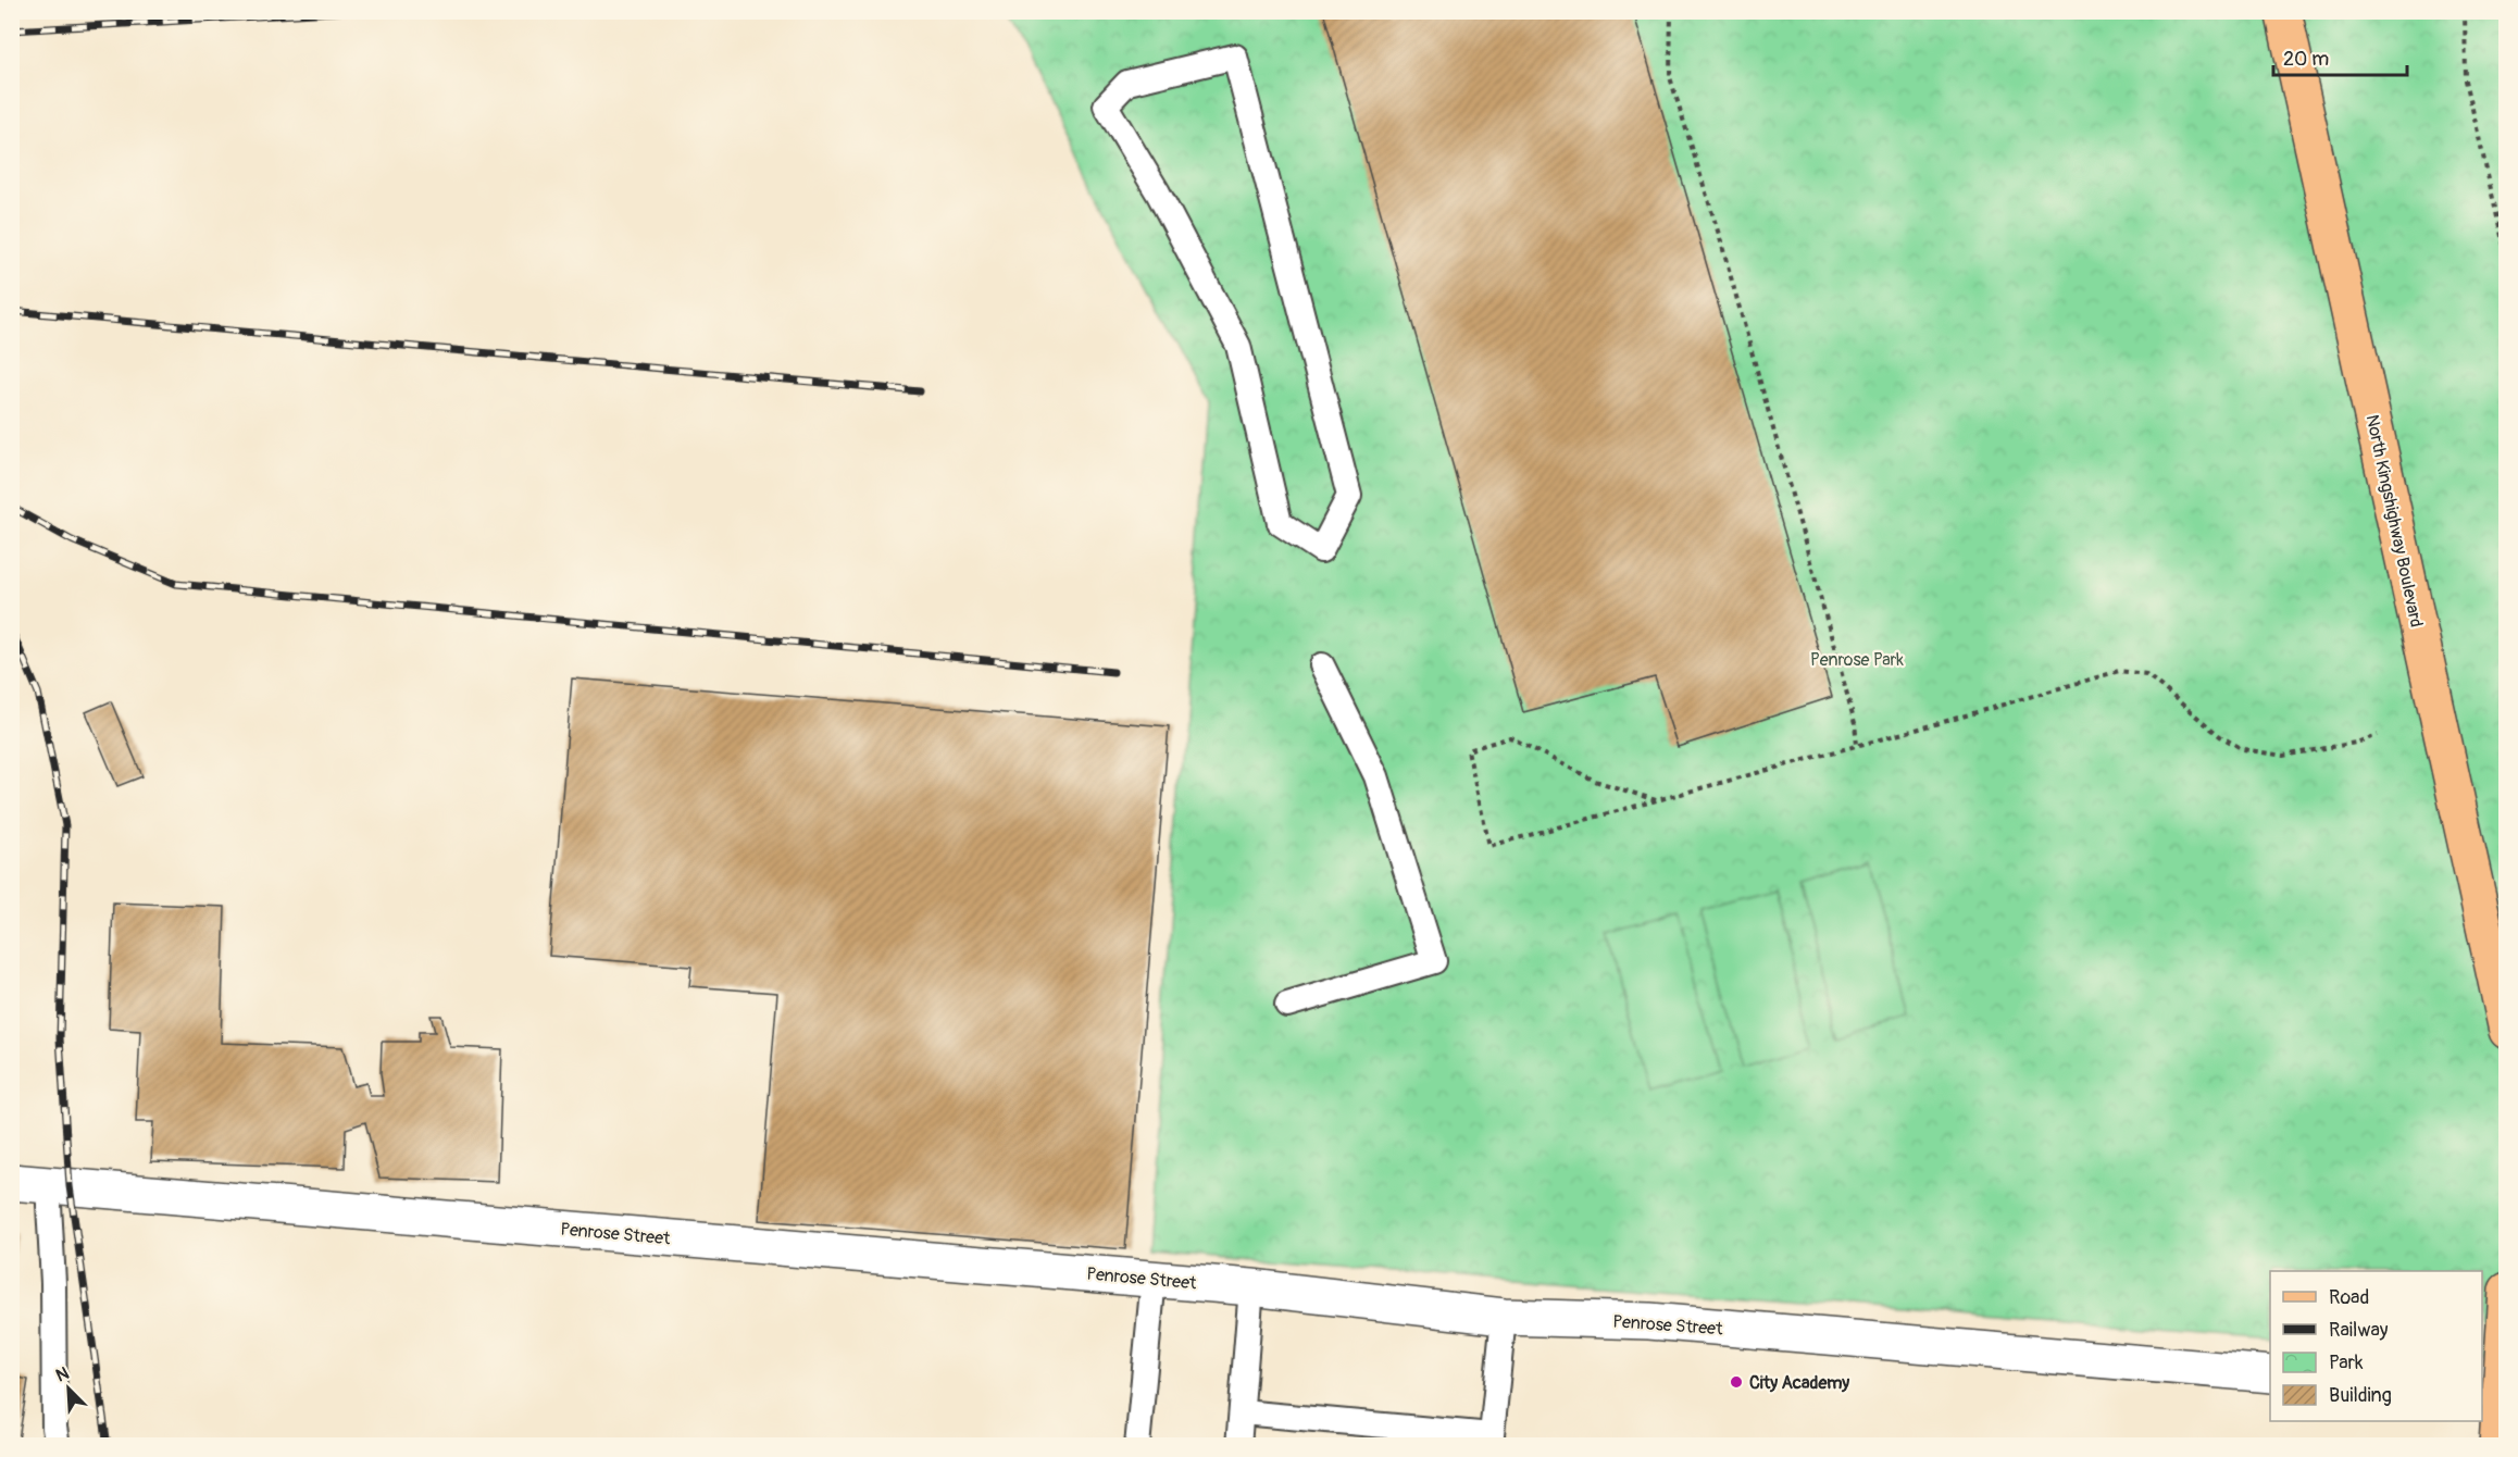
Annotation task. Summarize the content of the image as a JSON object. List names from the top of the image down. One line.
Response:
{"streets":{"main road":["North Kingshighway Boulevard"],"street":["Penrose Street"]},"parks":["Penrose Park"],"places":["City Academy"],"legend":["Road","Railway","Park","Building"],"scale_bar":"20 m","north":"top left"}
